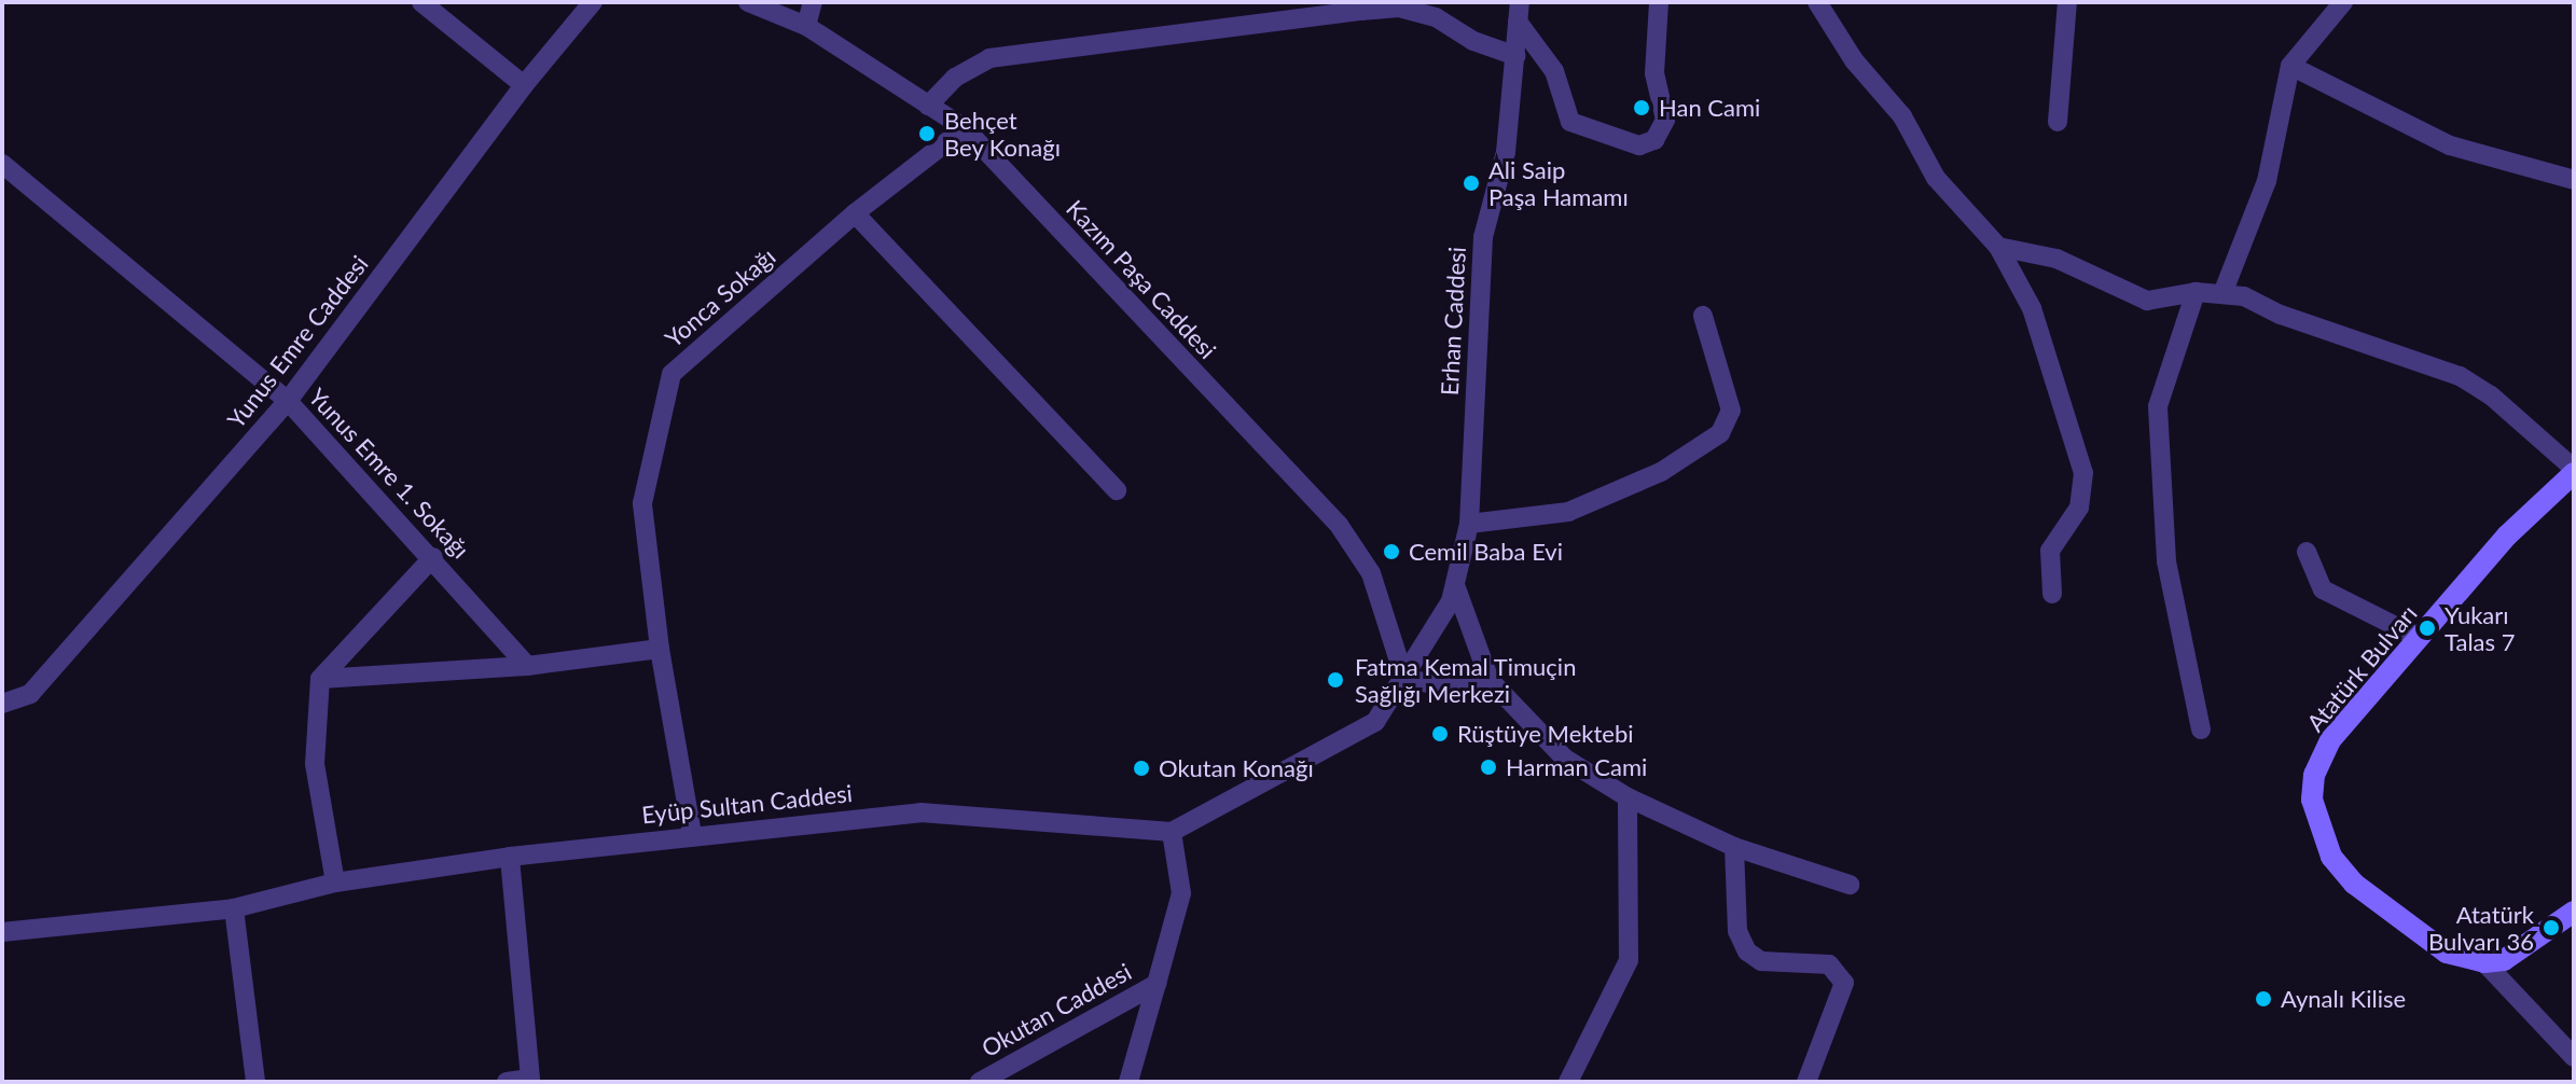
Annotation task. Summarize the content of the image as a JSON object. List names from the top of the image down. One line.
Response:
{"streets":{"street":["Kazım Paşa Caddesi","Yonca Sokağı","Erhan Caddesi","Yunus Emre Caddesi","Yunus Emre 1. Sokağı","Atatürk Bulvarı","Eyüp Sultan Caddesi","Okutan Caddesi"]},"crossings":[["Kazım Paşa Caddesi","Yonca Sokağı"],["Kazım Paşa Caddesi","Erhan Caddesi"],["Yonca Sokağı","Eyüp Sultan Caddesi"],["Yunus Emre Caddesi","Yunus Emre 1. Sokağı"],["Eyüp Sultan Caddesi","Okutan Caddesi"]],"places":["Han Cami","Behçet Bey Konağı","Ali Saip Paşa Hamamı","Cemil Baba Evi","Yukarı Talas 7","Fatma Kemal Timuçin Sağlığı Merkezi","Rüştüye Mektebi","Harman Cami","Okutan Konağı","Atatürk Bulvarı 36","Aynalı Kilise"]}
